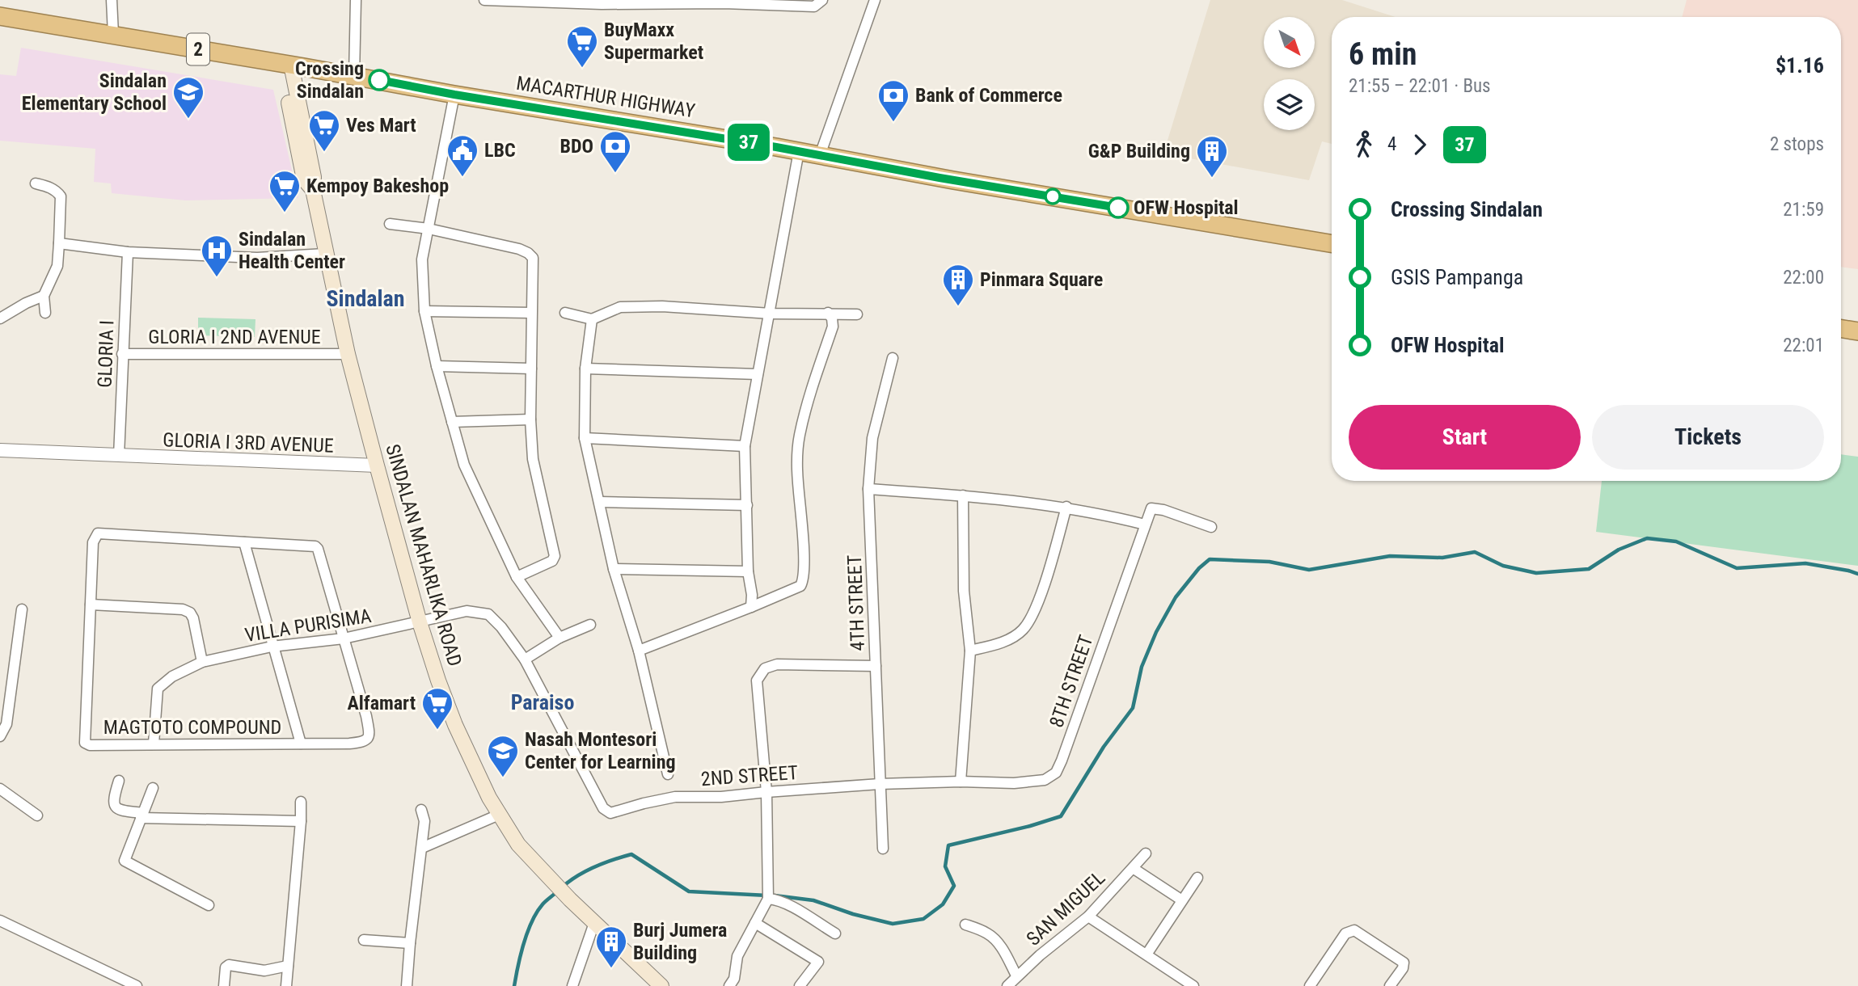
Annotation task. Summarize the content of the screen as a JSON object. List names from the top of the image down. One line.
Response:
{"streets":{"highway":["2","MACARTHUR HIGHWAY"],"main road":["SINDALAN MAHARLIKA ROAD"],"street":["GLORIA I 2ND AVENUE","GLORIA I","GLORIA I 3RD AVENUE","4TH STREET","VILLA PURISIMA","8TH STREET","MAGTOTO COMPOUND","2ND STREET","SAN MIGUEL"]},"crossings":[["MACARTHUR HIGHWAY","SINDALAN MAHARLIKA ROAD"],["GLORIA I 2ND AVENUE","GLORIA I"],["GLORIA I 2ND AVENUE","SINDALAN MAHARLIKA ROAD"],["GLORIA I","GLORIA I 3RD AVENUE"],["GLORIA I 3RD AVENUE","SINDALAN MAHARLIKA ROAD"],["SINDALAN MAHARLIKA ROAD","VILLA PURISIMA"],["SINDALAN MAHARLIKA ROAD","2ND STREET"],["4TH STREET","2ND STREET"],["VILLA PURISIMA","MAGTOTO COMPOUND"],["VILLA PURISIMA","2ND STREET"],["8TH STREET","2ND STREET"]],"districts":["Sindalan","Paraiso"],"places":{"supermarket":["BuyMaxx Supermarket","Ves Mart","Kempoy Bakeshop","Alfamart"],"other":["Crossing Sindalan","OFW Hospital"],"school or university":["Sindalan Elementary School","Nasah Montesori Center for Learning"],"bank":["Bank of Commerce","BDO"],"public building":["LBC"],"building":["G&P Building","Pinmara Square","Burj Jumera Building"],"hospital":["Sindalan Health Center"]},"lines":["bus line 37"],"north":"bottom right","page":{"on_map":"37","heading":["6 min","21:55 – 22:01 · Bus","$1.16"],"legs":["4","37","2 stops"],"list":[{"name":"Crossing Sindalan","value":"21:59"},{"name":"GSIS Pampanga","value":"22:00"},{"name":"OFW Hospital","value":"22:01"}],"buttons":["Start","Tickets"]}}
